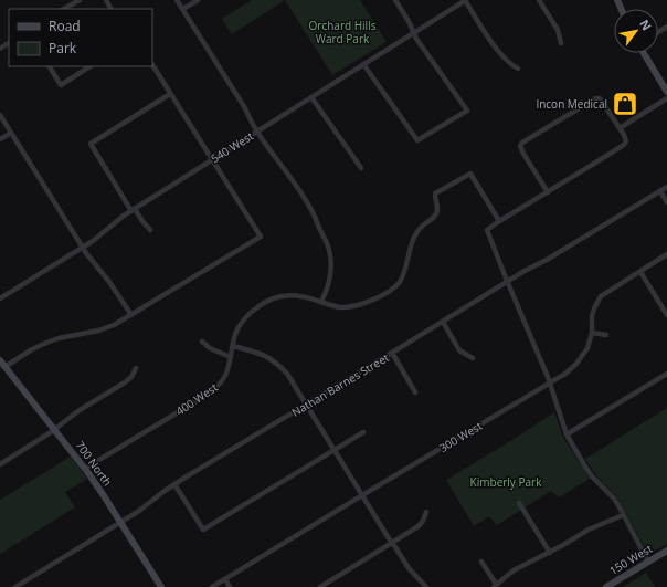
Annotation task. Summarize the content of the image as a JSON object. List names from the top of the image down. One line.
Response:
{"streets":{"street":["540 West","Nathan Barnes Street","400 West","300 West","700 North","150 West"]},"crossings":[["Nathan Barnes Street","700 North"],["400 West","700 North"]],"parks":["Orchard Hills Ward Park","Kimberly Park"],"places":{"shop":["Incon Medical"]},"legend":["Road","Park"],"north":"top right"}
